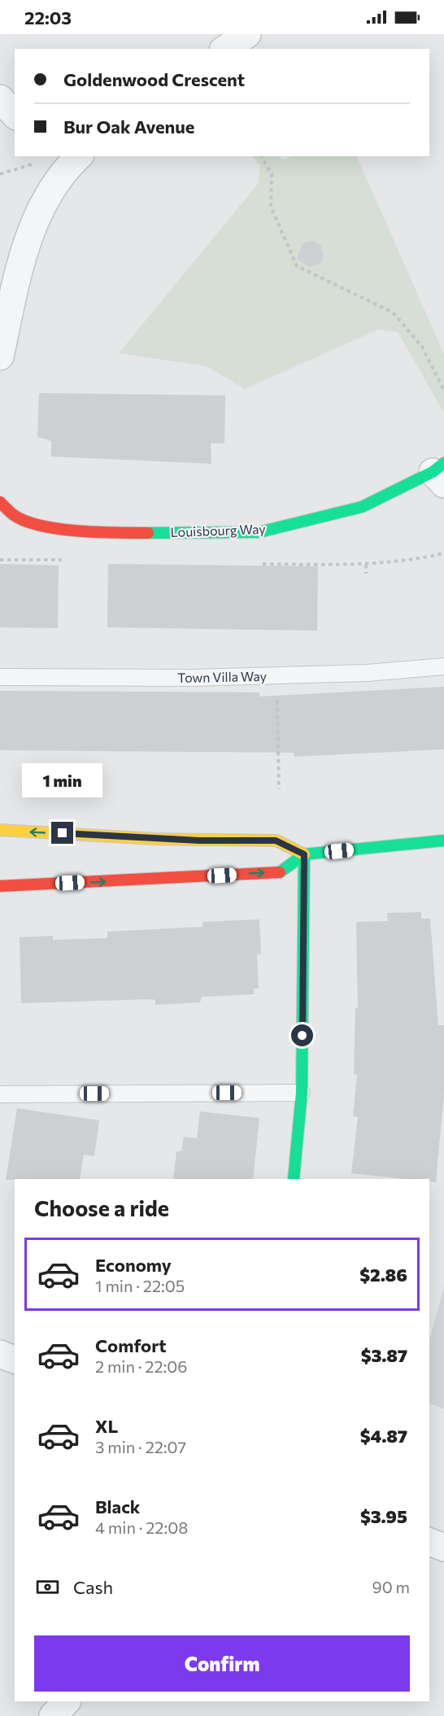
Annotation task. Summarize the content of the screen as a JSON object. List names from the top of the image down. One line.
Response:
{"streets":{"street":["Louisbourg Way"],"lane":["Town Villa Way"]},"page":{"status":"22:03","banner":["Goldenwood Crescent","Bur Oak Avenue"],"bubble":"1 min","heading":"Choose a ride","list":[{"name":"Economy","note":"1 min · 22:05","value":"$2.86"},{"name":"Comfort","note":"2 min · 22:06","value":"$3.87"},{"name":"XL","note":"3 min · 22:07","value":"$4.87"},{"name":"Black","note":"4 min · 22:08","value":"$3.95"}],"pay":["Cash","90 m"],"buttons":"Confirm"}}
